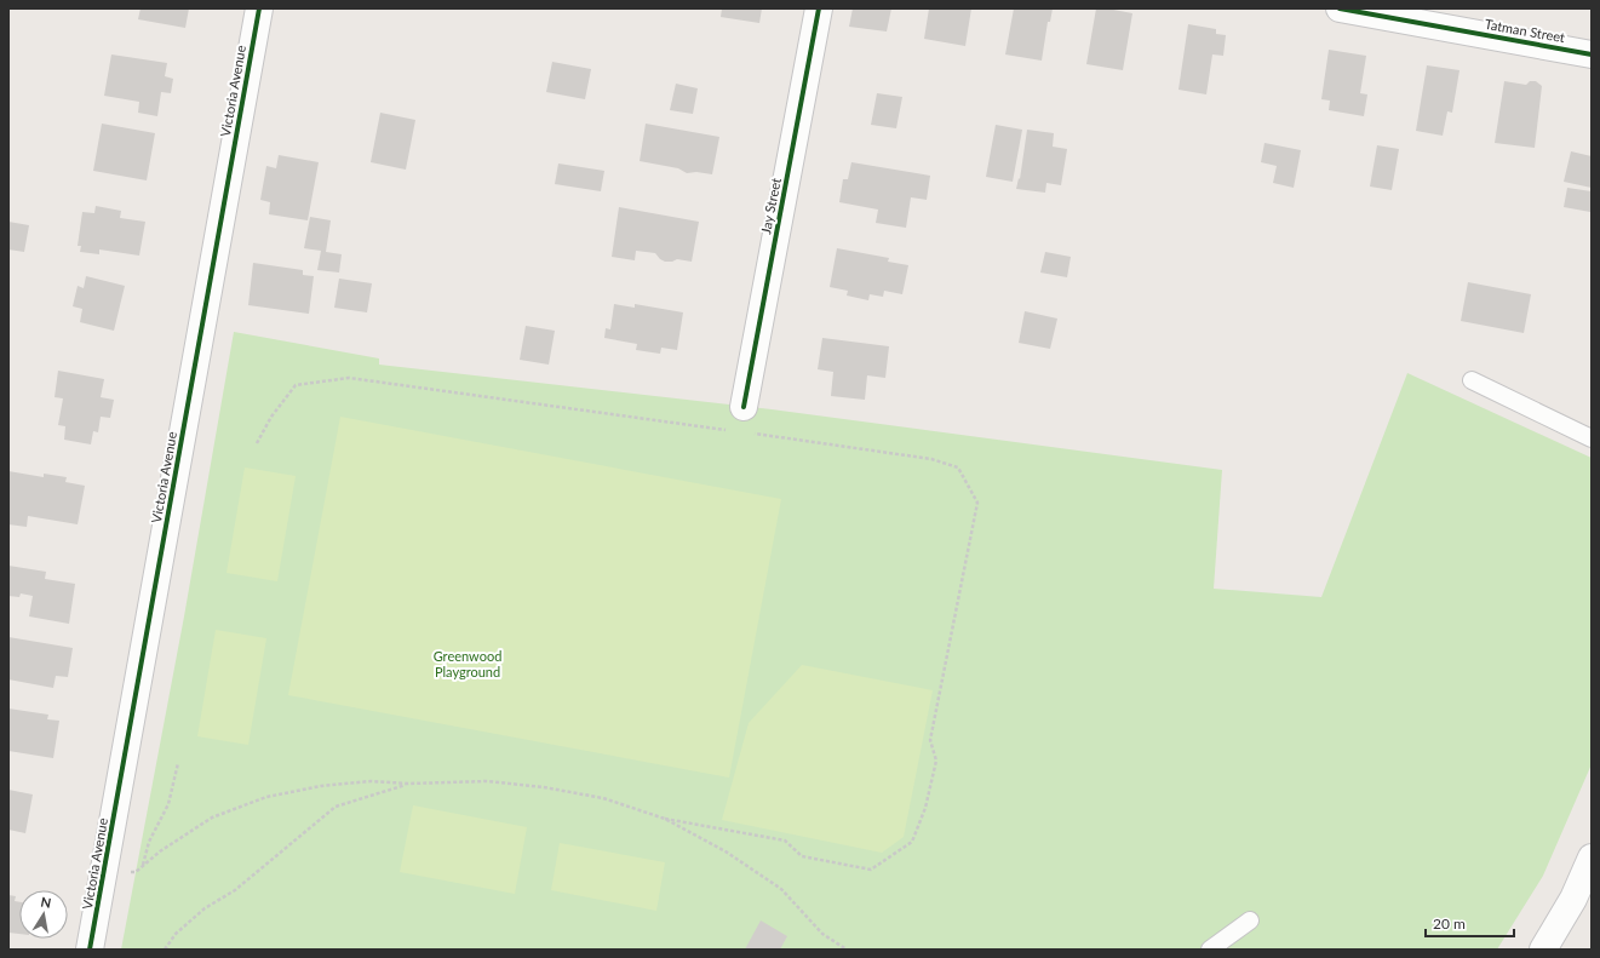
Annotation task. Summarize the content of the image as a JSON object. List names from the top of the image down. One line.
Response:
{"streets":{"street":["Tatman Street","Victoria Avenue","Jay Street"]},"parks":["Greenwood Playground"],"scale_bar":"20 m","north":"top"}
